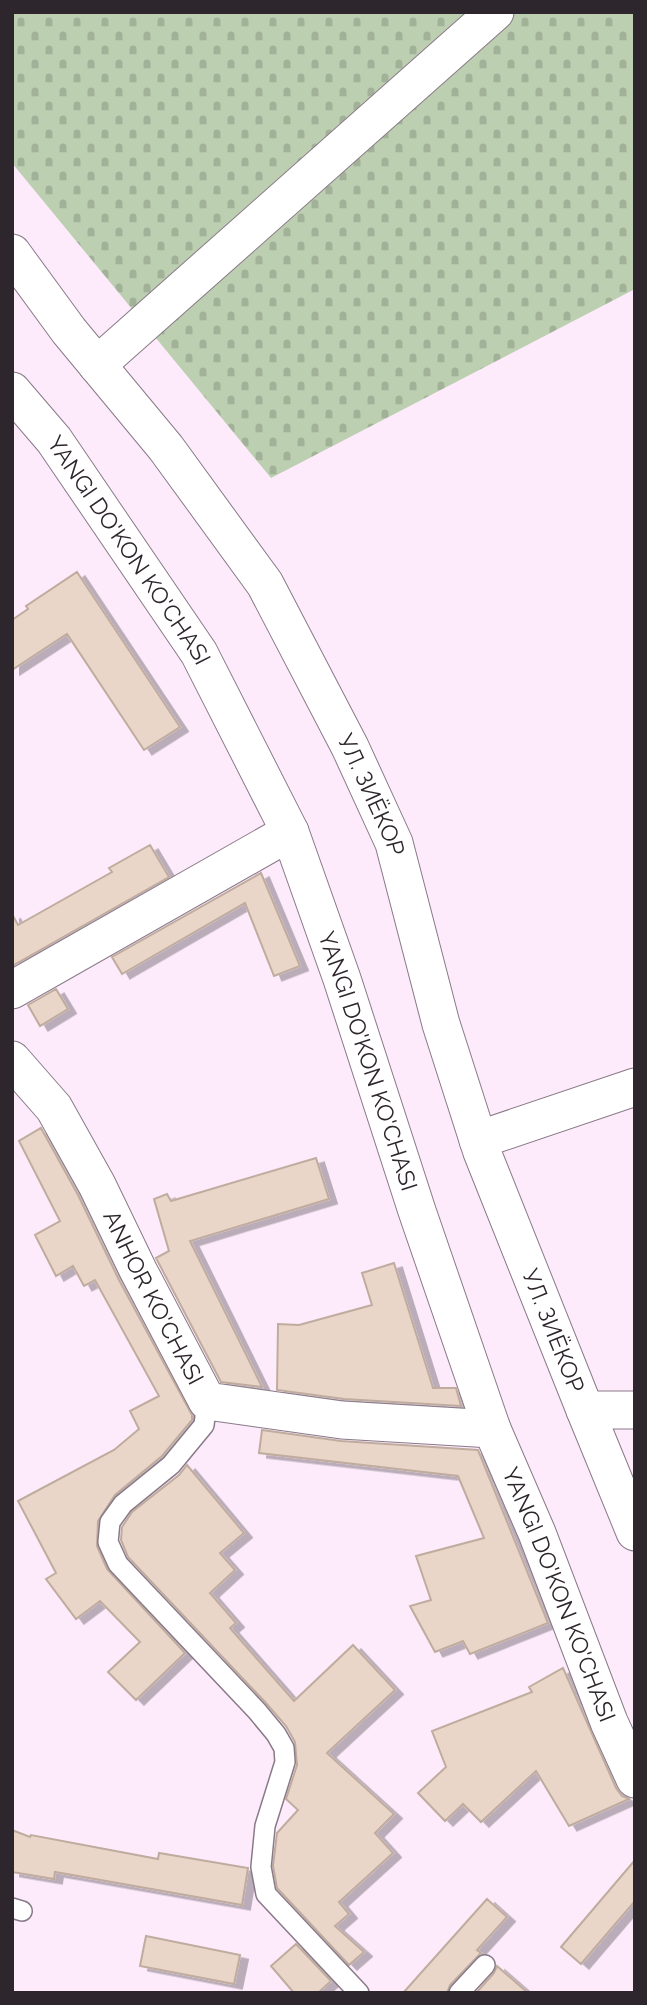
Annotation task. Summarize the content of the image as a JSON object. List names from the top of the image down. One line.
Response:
{"streets":{"street":["YANGI DO'KON KO'CHASI","УЛ. ЗИЁКОР","ANHOR KO'CHASI"]},"crossings":[["YANGI DO'KON KO'CHASI","ANHOR KO'CHASI"]]}
